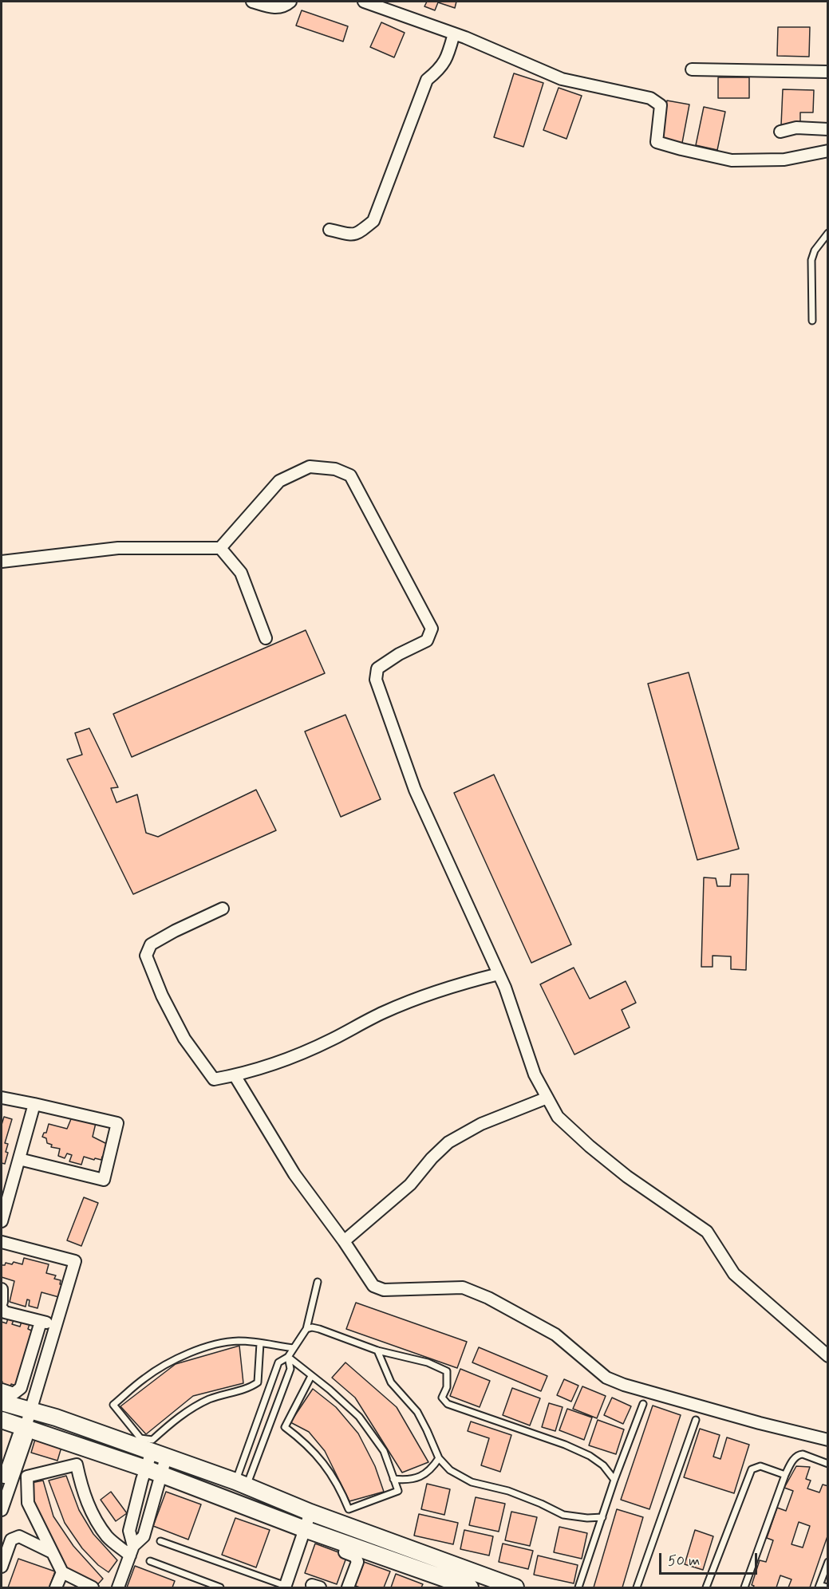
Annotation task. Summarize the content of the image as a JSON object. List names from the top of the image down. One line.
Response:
{"scale_bar":"50 m"}
